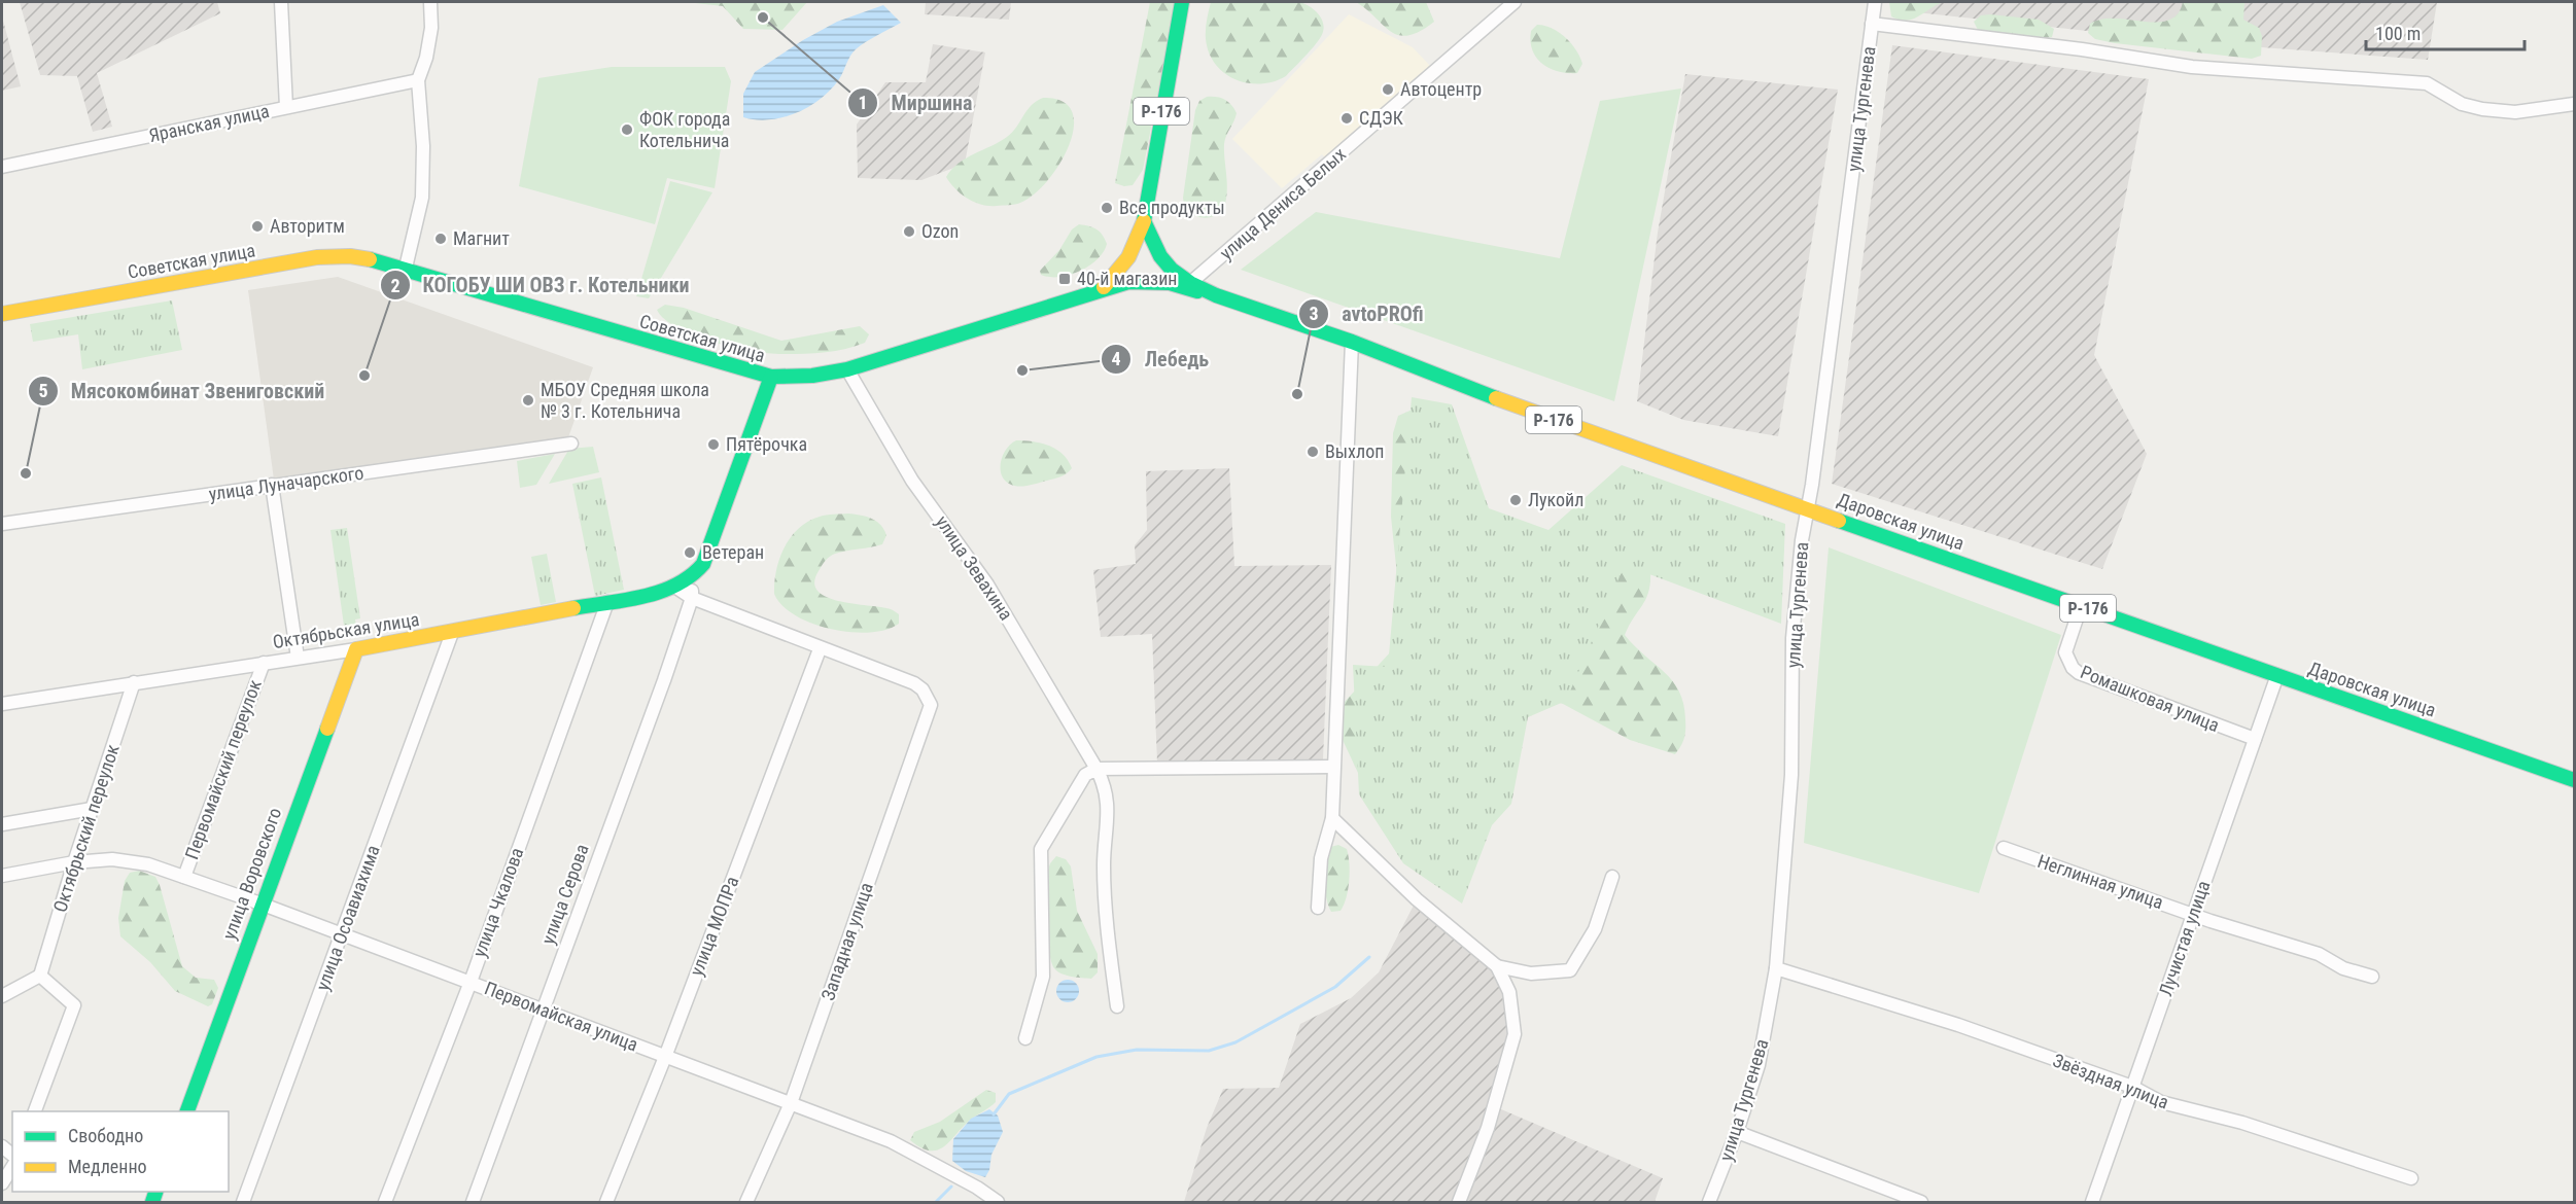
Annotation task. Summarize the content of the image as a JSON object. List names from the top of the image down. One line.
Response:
{"streets":{"main road":["Р-176","Советская улица","Даровская улица","Октябрьская улица","улица Воровского"],"street":["улица Тургенева","Яранская улица","улица Дениса Белых","улица Луначарского","улица Зевахина","Ромашковая улица","Первомайский переулок","Октябрьский переулок","Неглинная улица","улица Серова","улица Чкалова","улица Осоавиахима","улица МОПРа","Лучистая улица","Западная улица","Первомайская улица","Звёздная улица"]},"crossings":[["улица Тургенева","Даровская улица"],["улица Тургенева","Звёздная улица"],["Р-176","Советская улица"],["Р-176","Даровская улица"],["улица Дениса Белых","Даровская улица"],["Советская улица","Даровская улица"],["Советская улица","улица Зевахина"],["Даровская улица","Ромашковая улица"],["Даровская улица","Лучистая улица"],["Октябрьская улица","Первомайский переулок"],["Октябрьская улица","Октябрьский переулок"],["Октябрьская улица","улица Воровского"],["Октябрьская улица","улица Чкалова"],["Октябрьская улица","улица Осоавиахима"],["Ромашковая улица","Лучистая улица"],["Первомайский переулок","Первомайская улица"],["Октябрьский переулок","Первомайская улица"],["улица Воровского","Первомайская улица"],["Неглинная улица","Лучистая улица"],["улица Серова","Первомайская улица"],["улица Чкалова","Первомайская улица"],["улица Осоавиахима","Первомайская улица"],["улица МОПРа","Западная улица"],["улица МОПРа","Первомайская улица"],["Лучистая улица","Звёздная улица"],["Западная улица","Первомайская улица"]],"places":{"other":["Миршина","Автоцентр","СДЭК","ФОК города Котельнича","Все продукты","Авторитм","Ozon","Магнит","Лебедь","КОГОБУ ШИ ОВЗ г. Котельники","avtoPROfi","МБОУ Средняя школа № 3 г. Котельнича","Пятёрочка","Выхлоп","Мясокомбинат Звениговский","Лукойл","Ветеран"],"transit":["40-й магазин"]},"legend":["Свободно","Медленно"],"scale_bar":"100 m"}
